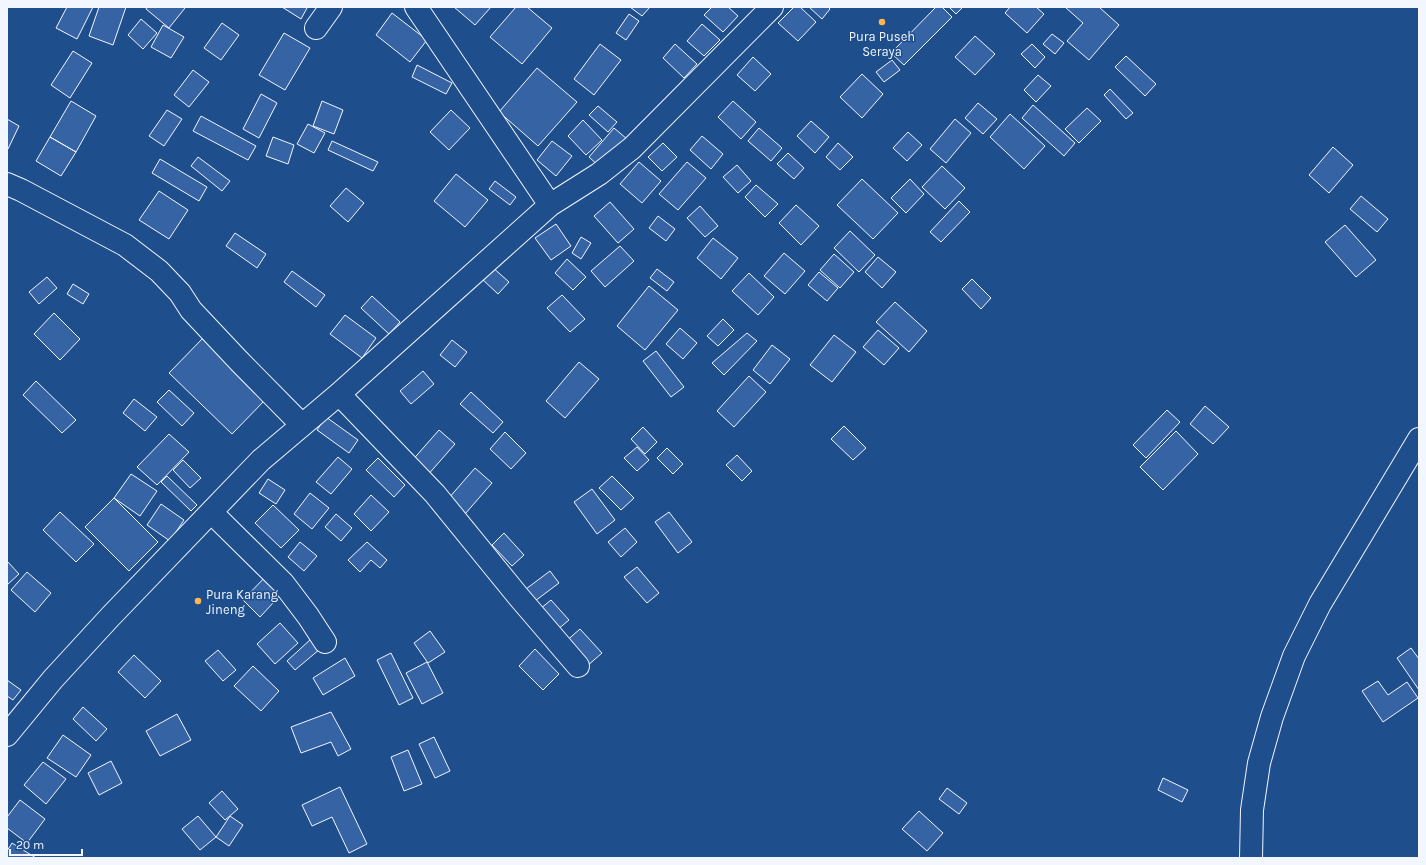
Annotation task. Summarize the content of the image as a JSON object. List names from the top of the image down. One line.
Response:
{"places":["Pura Puseh Seraya","Pura Karang Jineng"],"scale_bar":"20 m"}
